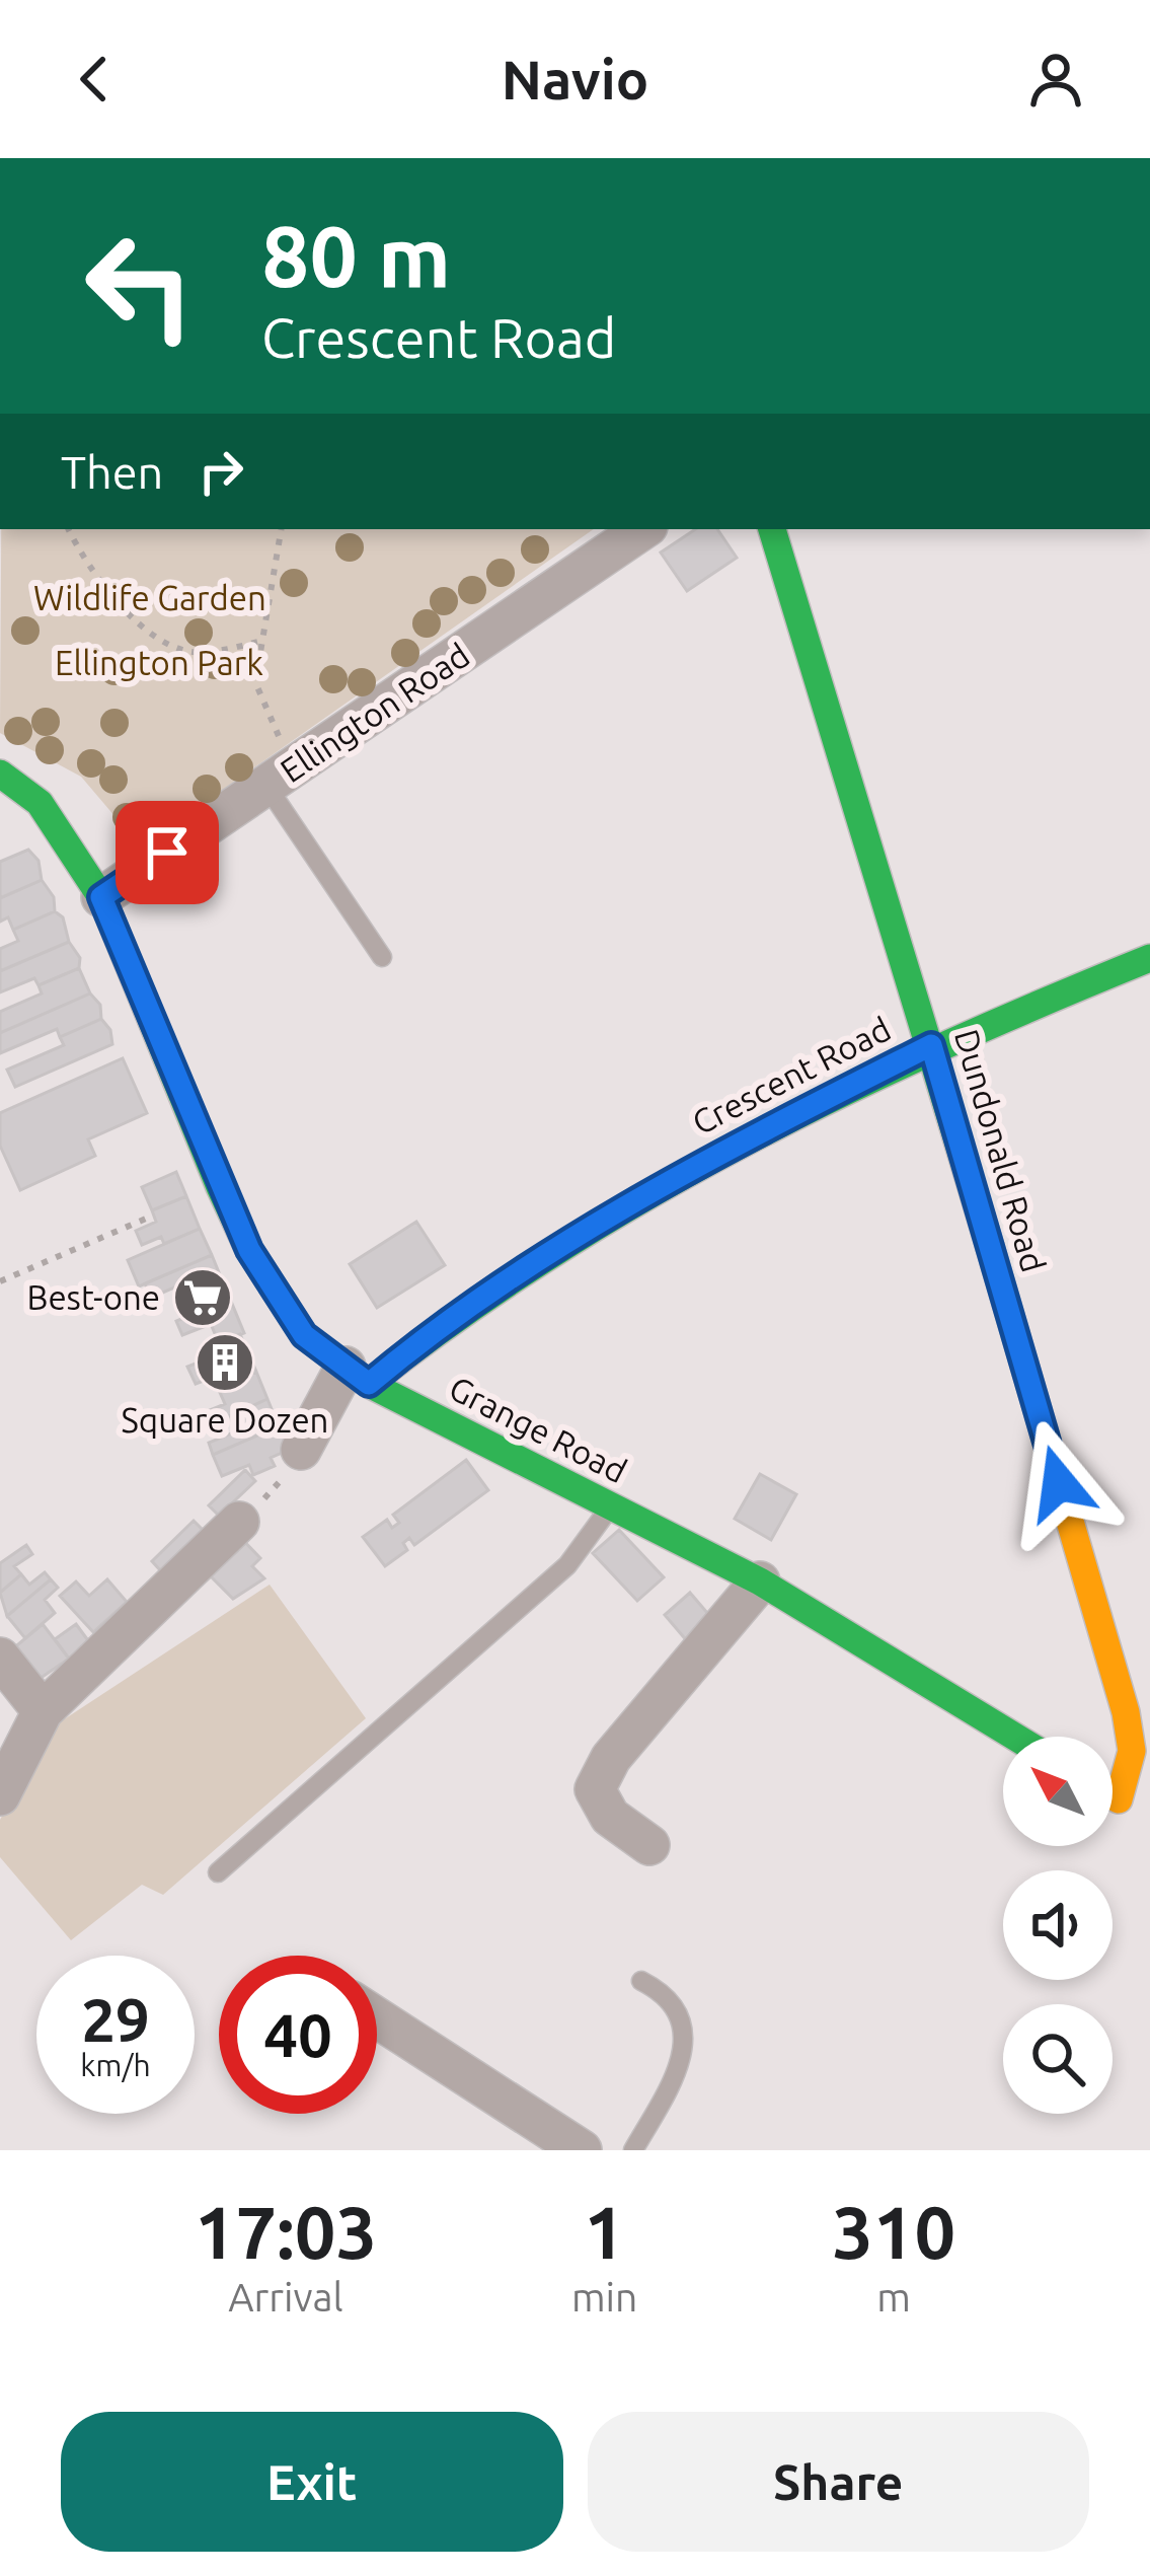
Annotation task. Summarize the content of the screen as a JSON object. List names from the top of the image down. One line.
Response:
{"streets":{"street":["Ellington Road","Crescent Road","Dundonald Road","Grange Road"]},"crossings":[["Ellington Road","Grange Road"],["Crescent Road","Dundonald Road"],["Crescent Road","Grange Road"]],"parks":["Wildlife Garden","Ellington Park"],"places":{"supermarket":["Best-one"],"building":["Square Dozen"]},"north":"top left","page":{"header":"Navio","turn":["80 m","Crescent Road"],"then":"Then","speed":"29 km/h","limit":"40","eta":["17:03","Arrival","1","min","310","m"],"buttons":["Exit","Share"]}}
